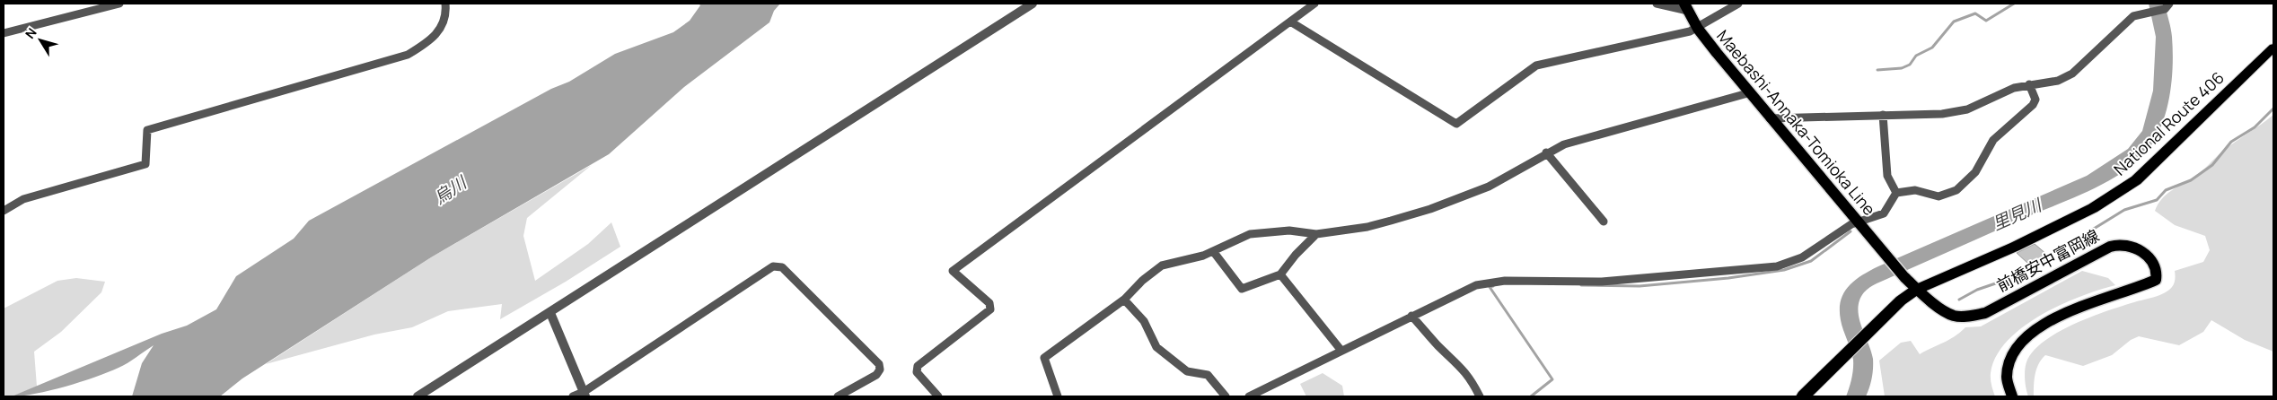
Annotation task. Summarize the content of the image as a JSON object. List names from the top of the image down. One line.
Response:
{"streets":{"highway":["National Route 406"],"main road":["Maebashi-Annaka-Tomioka Line","前橋安中富岡線"]},"crossings":[["Maebashi-Annaka-Tomioka Line","前橋安中富岡線"],["National Route 406","前橋安中富岡線"]],"water":["烏川","里見川"],"north":"top left"}
